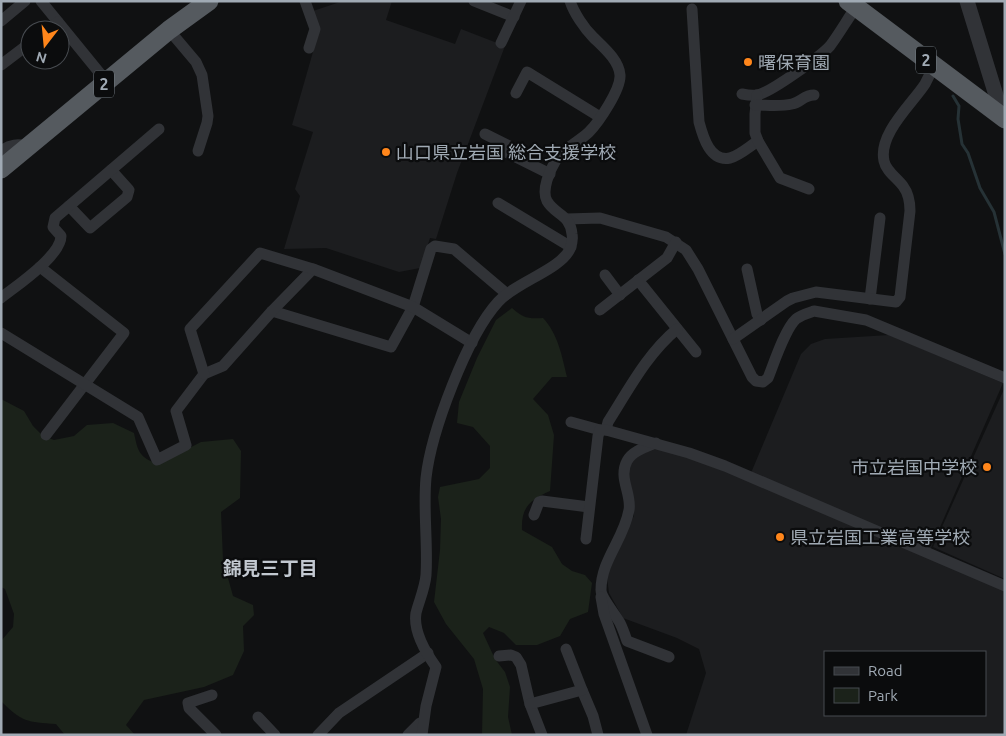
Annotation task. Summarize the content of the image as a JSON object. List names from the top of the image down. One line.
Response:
{"streets":{"highway":["2"]},"districts":["錦見三丁目"],"places":["曙保育園","山口県立岩国 総合支援学校","市立岩国中学校","県立岩国工業高等学校"],"legend":["Road","Park"],"north":"bottom"}
